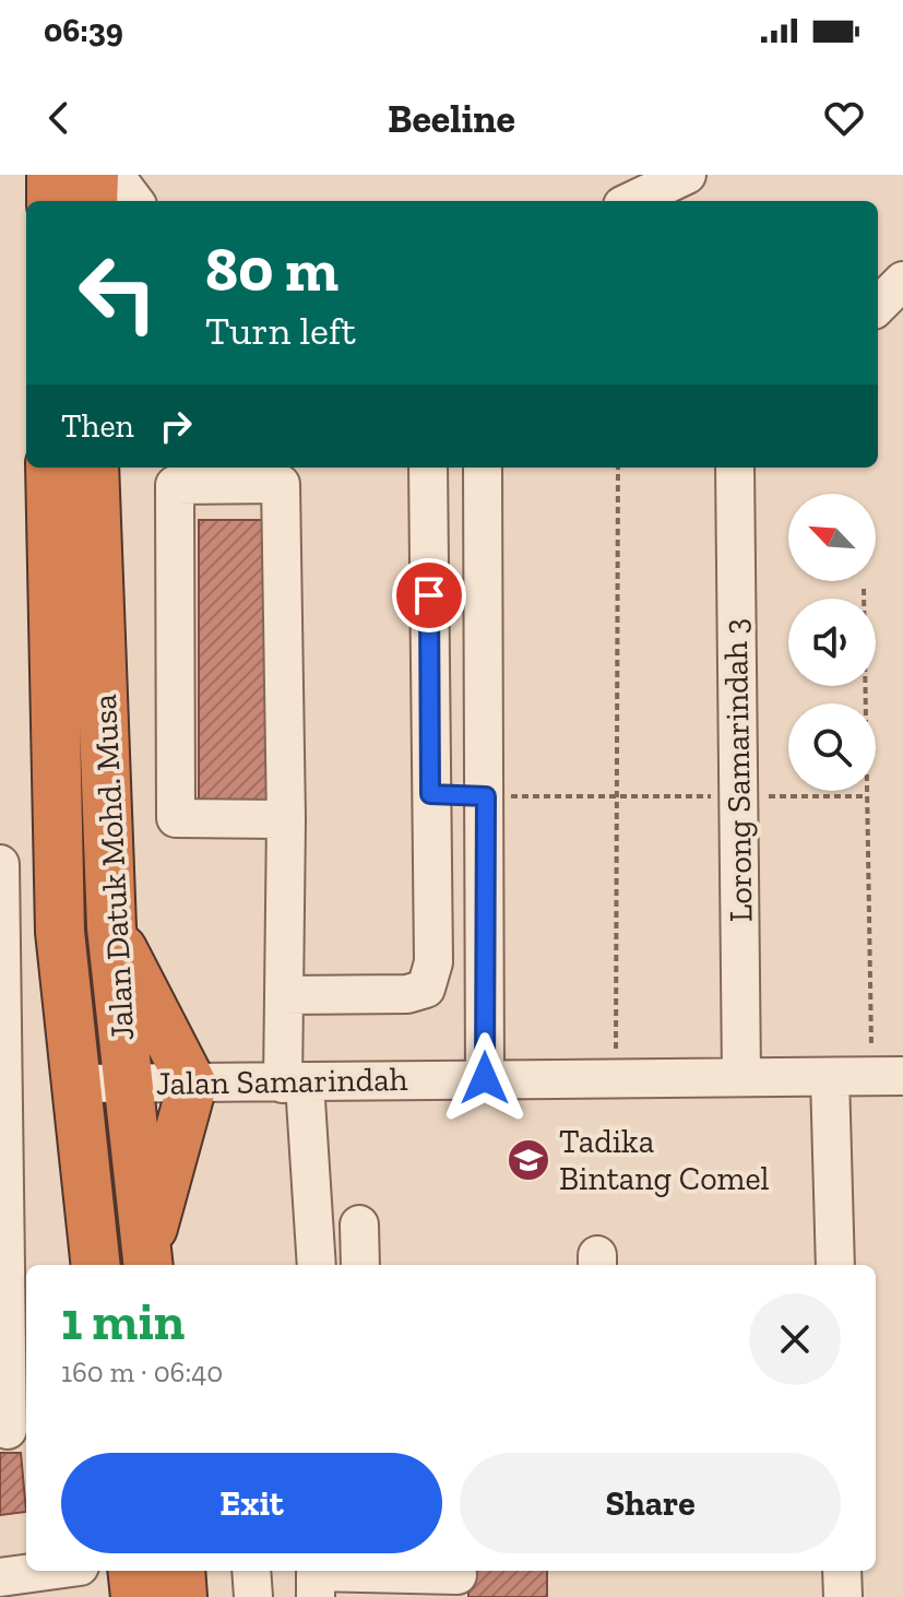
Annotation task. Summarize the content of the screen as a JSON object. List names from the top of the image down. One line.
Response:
{"streets":{"highway":["Jalan Datuk Mohd. Musa"],"street":["Lorong Samarindah 3","Jalan Samarindah"]},"crossings":[["Lorong Samarindah 3","Jalan Samarindah"],["Jalan Datuk Mohd. Musa","Jalan Samarindah"]],"places":{"school or university":["Tadika Bintang Comel"]},"north":"top left","page":{"status":"06:39","header":"Beeline","turn":["80 m","Turn left"],"then":"Then","heading":["1 min","160 m · 06:40"],"buttons":["Exit","Share"]}}
